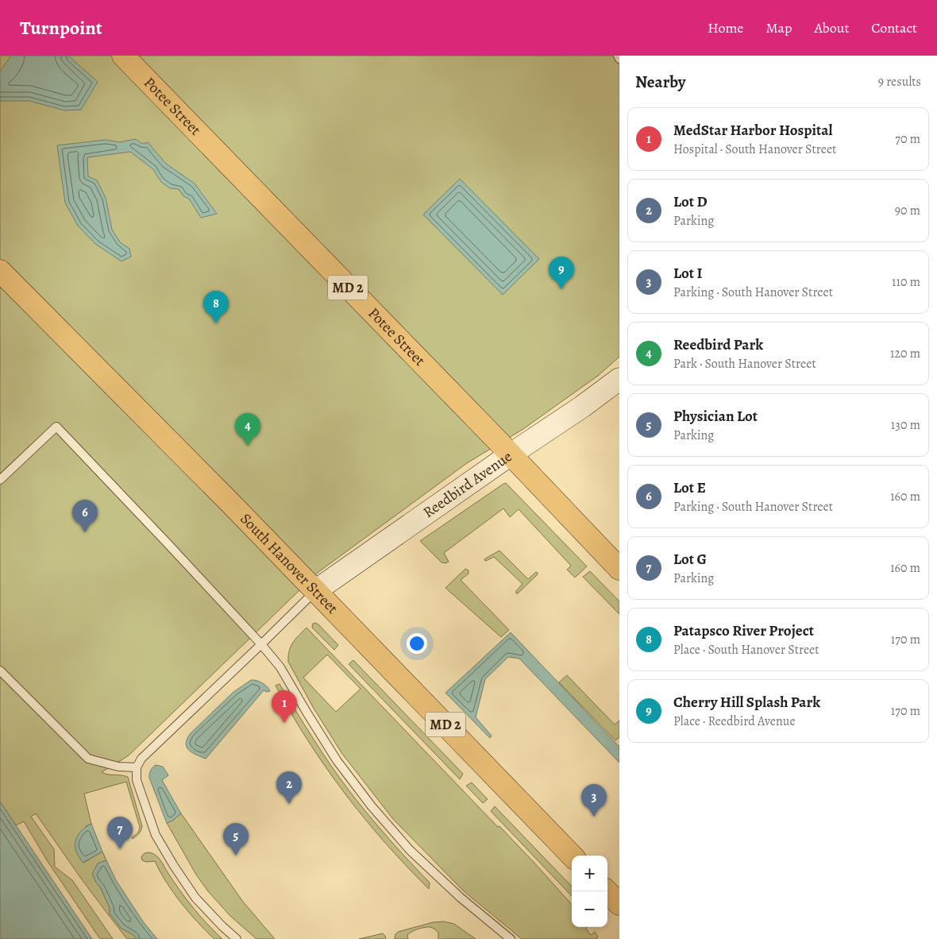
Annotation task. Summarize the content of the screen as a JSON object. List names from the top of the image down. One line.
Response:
{"streets":{"main road":["Potee Street","MD 2","South Hanover Street"],"street":["Reedbird Avenue"]},"crossings":[["Potee Street","Reedbird Avenue"],["Reedbird Avenue","South Hanover Street"]],"page":{"header":"Turnpoint","nav":["Home","Map","About","Contact"],"heading":["Nearby","9 results"],"list":[{"mark":"1","name":"MedStar Harbor Hospital","note":"Hospital · South Hanover Street","value":"70 m"},{"mark":"2","name":"Lot D","note":"Parking","value":"90 m"},{"mark":"3","name":"Lot I","note":"Parking · South Hanover Street","value":"110 m"},{"mark":"4","name":"Reedbird Park","note":"Park · South Hanover Street","value":"120 m"},{"mark":"5","name":"Physician Lot","note":"Parking","value":"130 m"},{"mark":"6","name":"Lot E","note":"Parking · South Hanover Street","value":"160 m"},{"mark":"7","name":"Lot G","note":"Parking","value":"160 m"},{"mark":"8","name":"Patapsco River Project","note":"Place · South Hanover Street","value":"170 m"},{"mark":"9","name":"Cherry Hill Splash Park","note":"Place · Reedbird Avenue","value":"170 m"}],"pins":["9","8","4","6","1","2","3","7","5"],"map_buttons":["+","−"]}}
